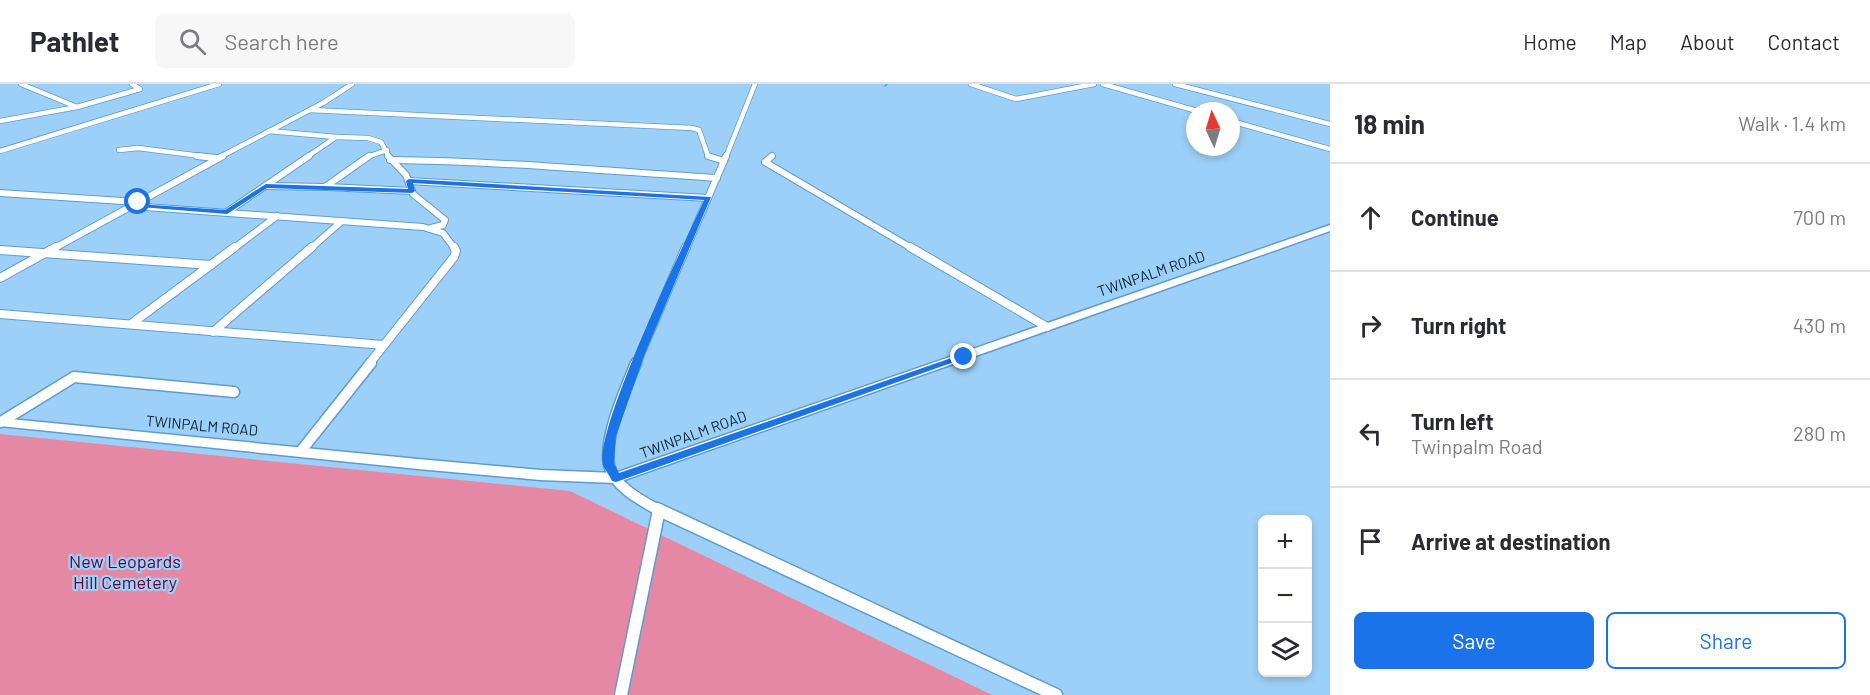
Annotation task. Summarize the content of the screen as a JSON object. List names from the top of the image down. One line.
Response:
{"streets":{"main road":["TWINPALM ROAD"]},"parks":["New Leopards Hill Cemetery"],"north":"top","page":{"header":"Pathlet","search":"Search here","nav":["Home","Map","About","Contact"],"heading":["18 min","Walk · 1.4 km"],"list":[["Continue","700 m"],["Turn right","430 m"],["Turn left","Twinpalm Road","280 m"],"Arrive at destination"],"map_buttons":["+","−"],"buttons":["Save","Share"]}}
